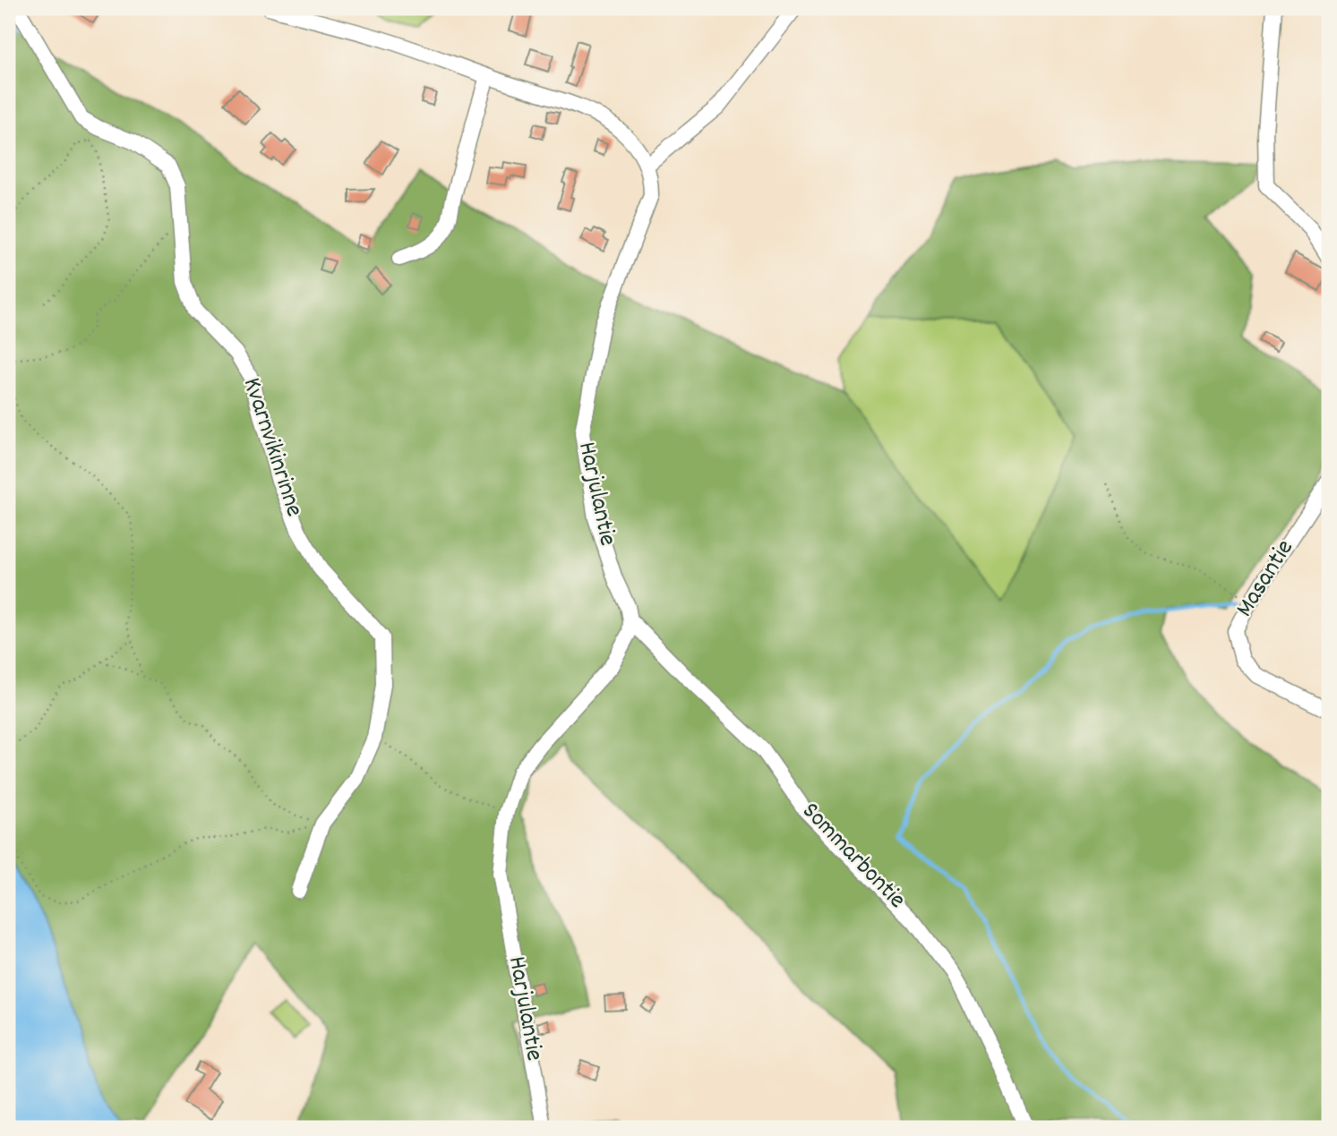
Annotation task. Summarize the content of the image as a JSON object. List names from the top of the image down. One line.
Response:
{"streets":{"street":["Kvarnvikinrinne","Harjulantie","Masantie","Sommarbontie"]},"crossings":[["Harjulantie","Sommarbontie"]]}
